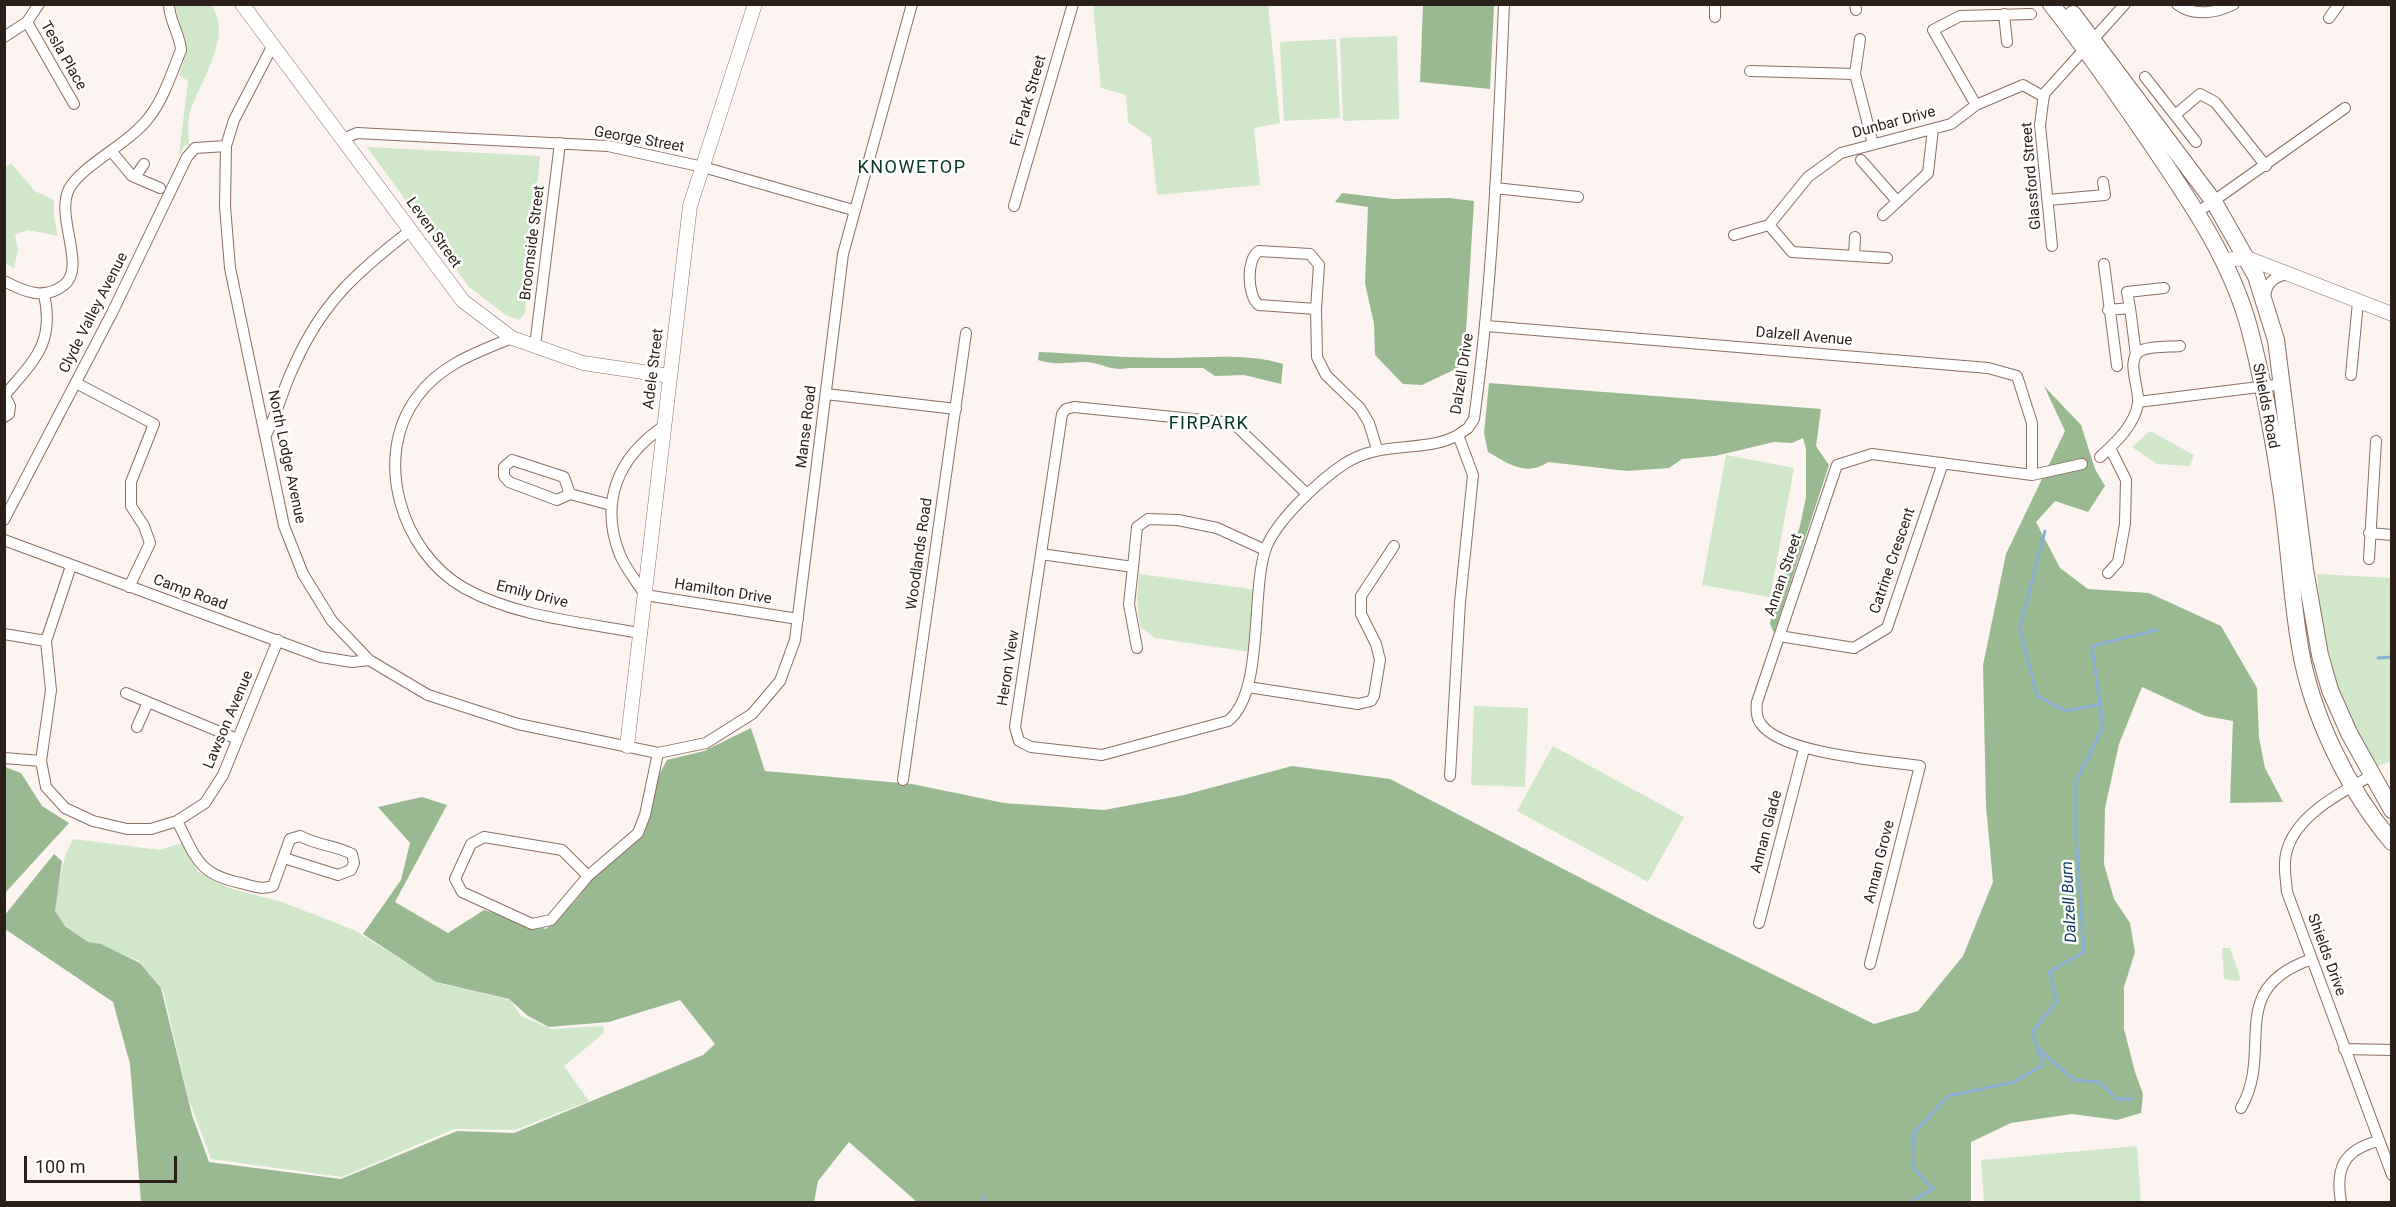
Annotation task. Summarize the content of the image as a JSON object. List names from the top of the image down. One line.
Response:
{"streets":{"main road":["Shields Road"],"street":["Tesla Place","Fir Park Street","Dunbar Drive","George Street","Glassford Street","Leven Street","Broomside Street","Clyde Valley Avenue","Dalzell Avenue","Adele Street","Dalzell Drive","Manse Road","North Lodge Avenue","Woodlands Road","Catrine Crescent","Annan Street","Hamilton Drive","Camp Road","Emily Drive","Heron View","Lawson Avenue","Annan Glade","Annan Grove","Shields Drive"]},"crossings":[["Dunbar Drive","Glassford Street"],["George Street","Leven Street"],["George Street","Broomside Street"],["George Street","Adele Street"],["George Street","Manse Road"],["Leven Street","Broomside Street"],["Leven Street","Adele Street"],["Leven Street","North Lodge Avenue"],["Leven Street","Emily Drive"],["Clyde Valley Avenue","North Lodge Avenue"],["Dalzell Avenue","Dalzell Drive"],["Dalzell Avenue","Annan Street"],["Adele Street","Manse Road"],["Adele Street","North Lodge Avenue"],["Adele Street","Hamilton Drive"],["Adele Street","Emily Drive"],["Dalzell Drive","Heron View"],["Shields Road","Shields Drive"],["Manse Road","North Lodge Avenue"],["Manse Road","Hamilton Drive"],["North Lodge Avenue","Camp Road"],["Catrine Crescent","Annan Street"],["Annan Street","Annan Glade"],["Annan Street","Annan Grove"],["Camp Road","Lawson Avenue"]],"districts":["KNOWETOP","FIRPARK"],"water":["Dalzell Burn"],"scale_bar":"100 m"}
